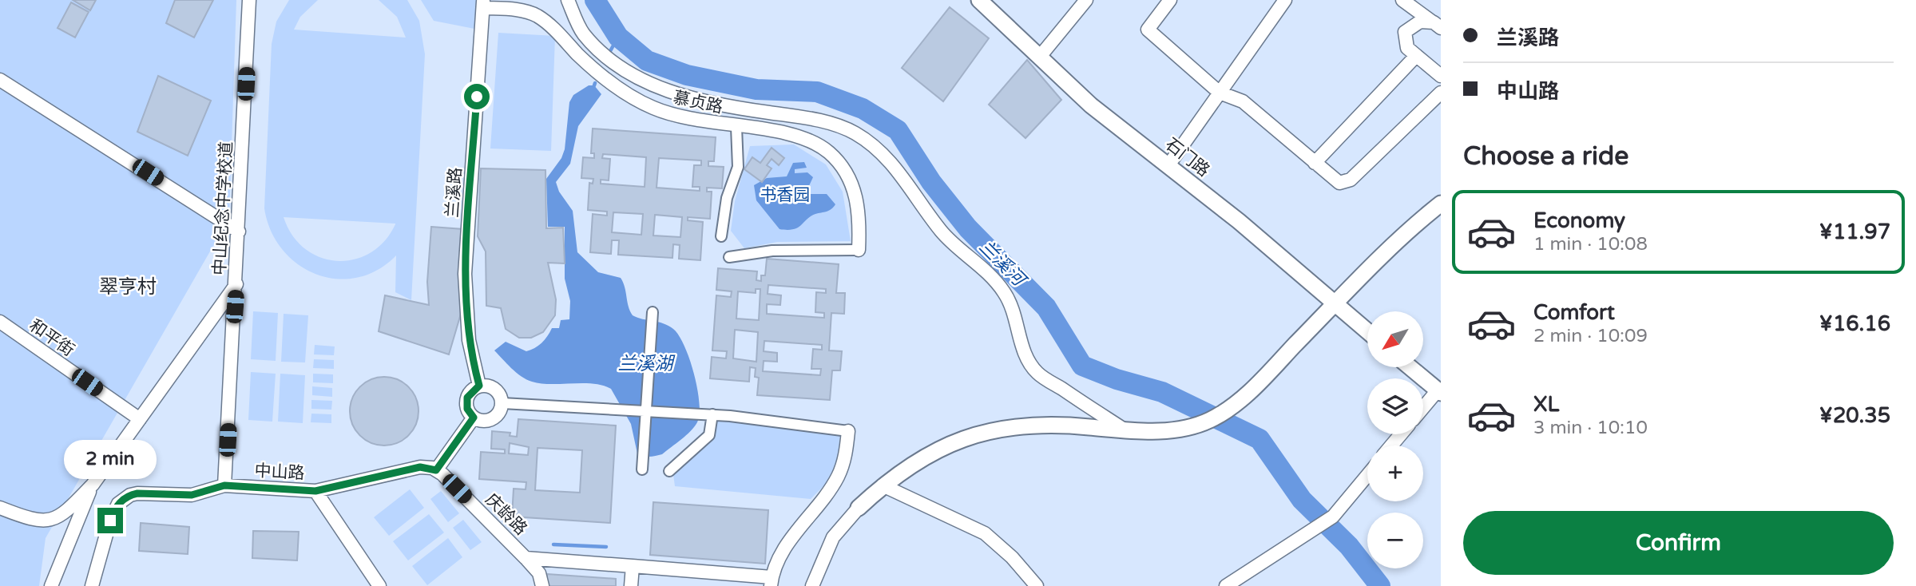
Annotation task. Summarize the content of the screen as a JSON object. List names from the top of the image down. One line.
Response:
{"streets":{"street":["慕贞路","石门路","兰溪路","中山纪念中学校道","和平街","中山路","庆龄路"]},"crossings":[["慕贞路","兰溪路"],["中山纪念中学校道","中山路"]],"districts":["翠亨村"],"water":["兰溪河","兰溪湖"],"parks":["书香园"],"north":"bottom left","page":{"banner":["兰溪路","中山路"],"heading":"Choose a ride","list":[{"name":"Economy","note":"1 min · 10:08","value":"¥11.97"},{"name":"Comfort","note":"2 min · 10:09","value":"¥16.16"},{"name":"XL","note":"3 min · 10:10","value":"¥20.35"}],"map_buttons":["+","−"],"bubble":"2 min","buttons":"Confirm"}}
